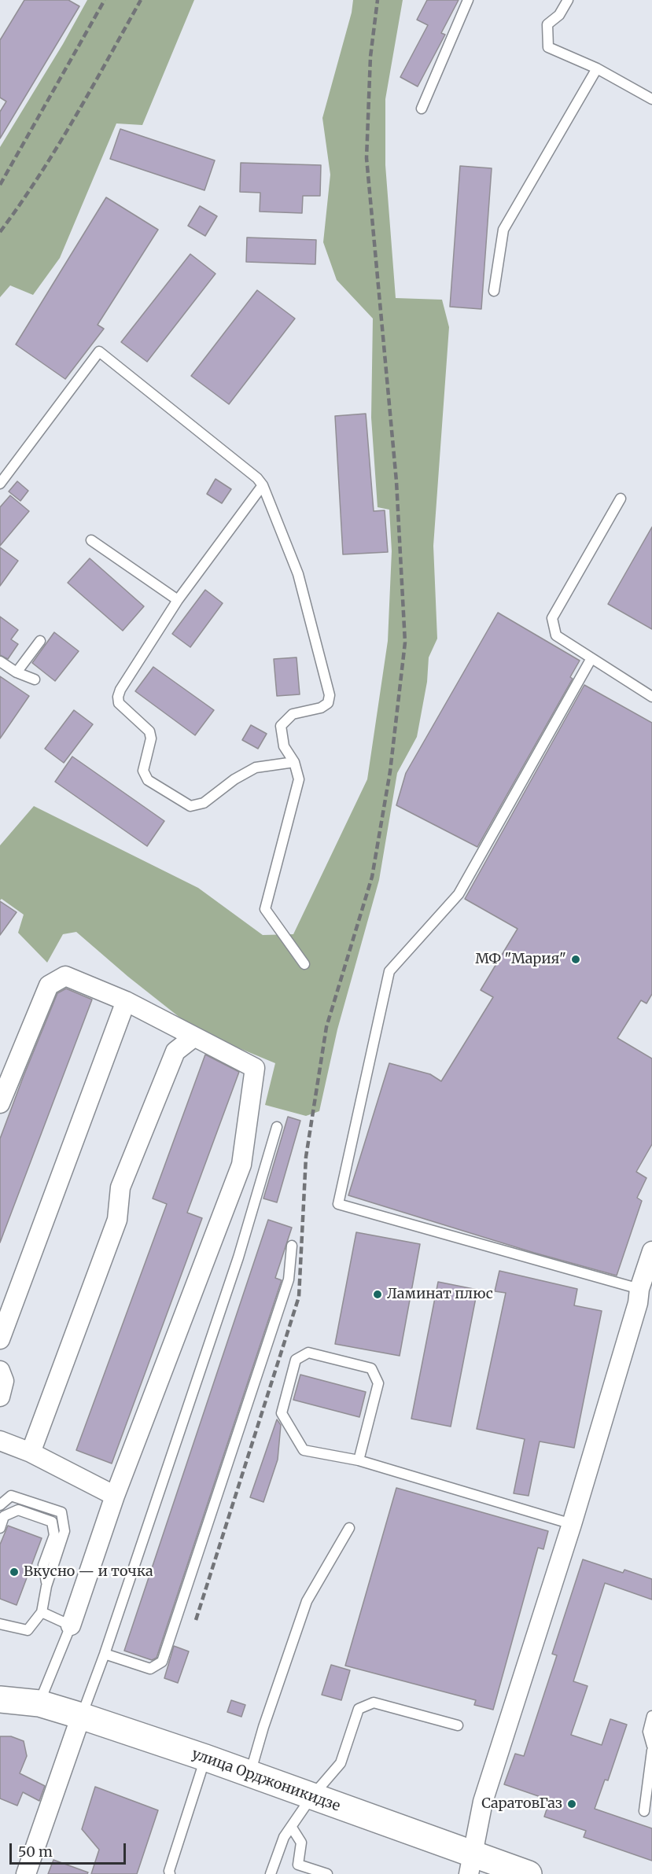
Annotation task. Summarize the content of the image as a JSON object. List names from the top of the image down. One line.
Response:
{"streets":{"main road":["улица Орджоникидзе"]},"places":["МФ \"Мария\"","Ламинат плюс","Вкусно — и точка","СаратовГаз"],"scale_bar":"50 m"}
